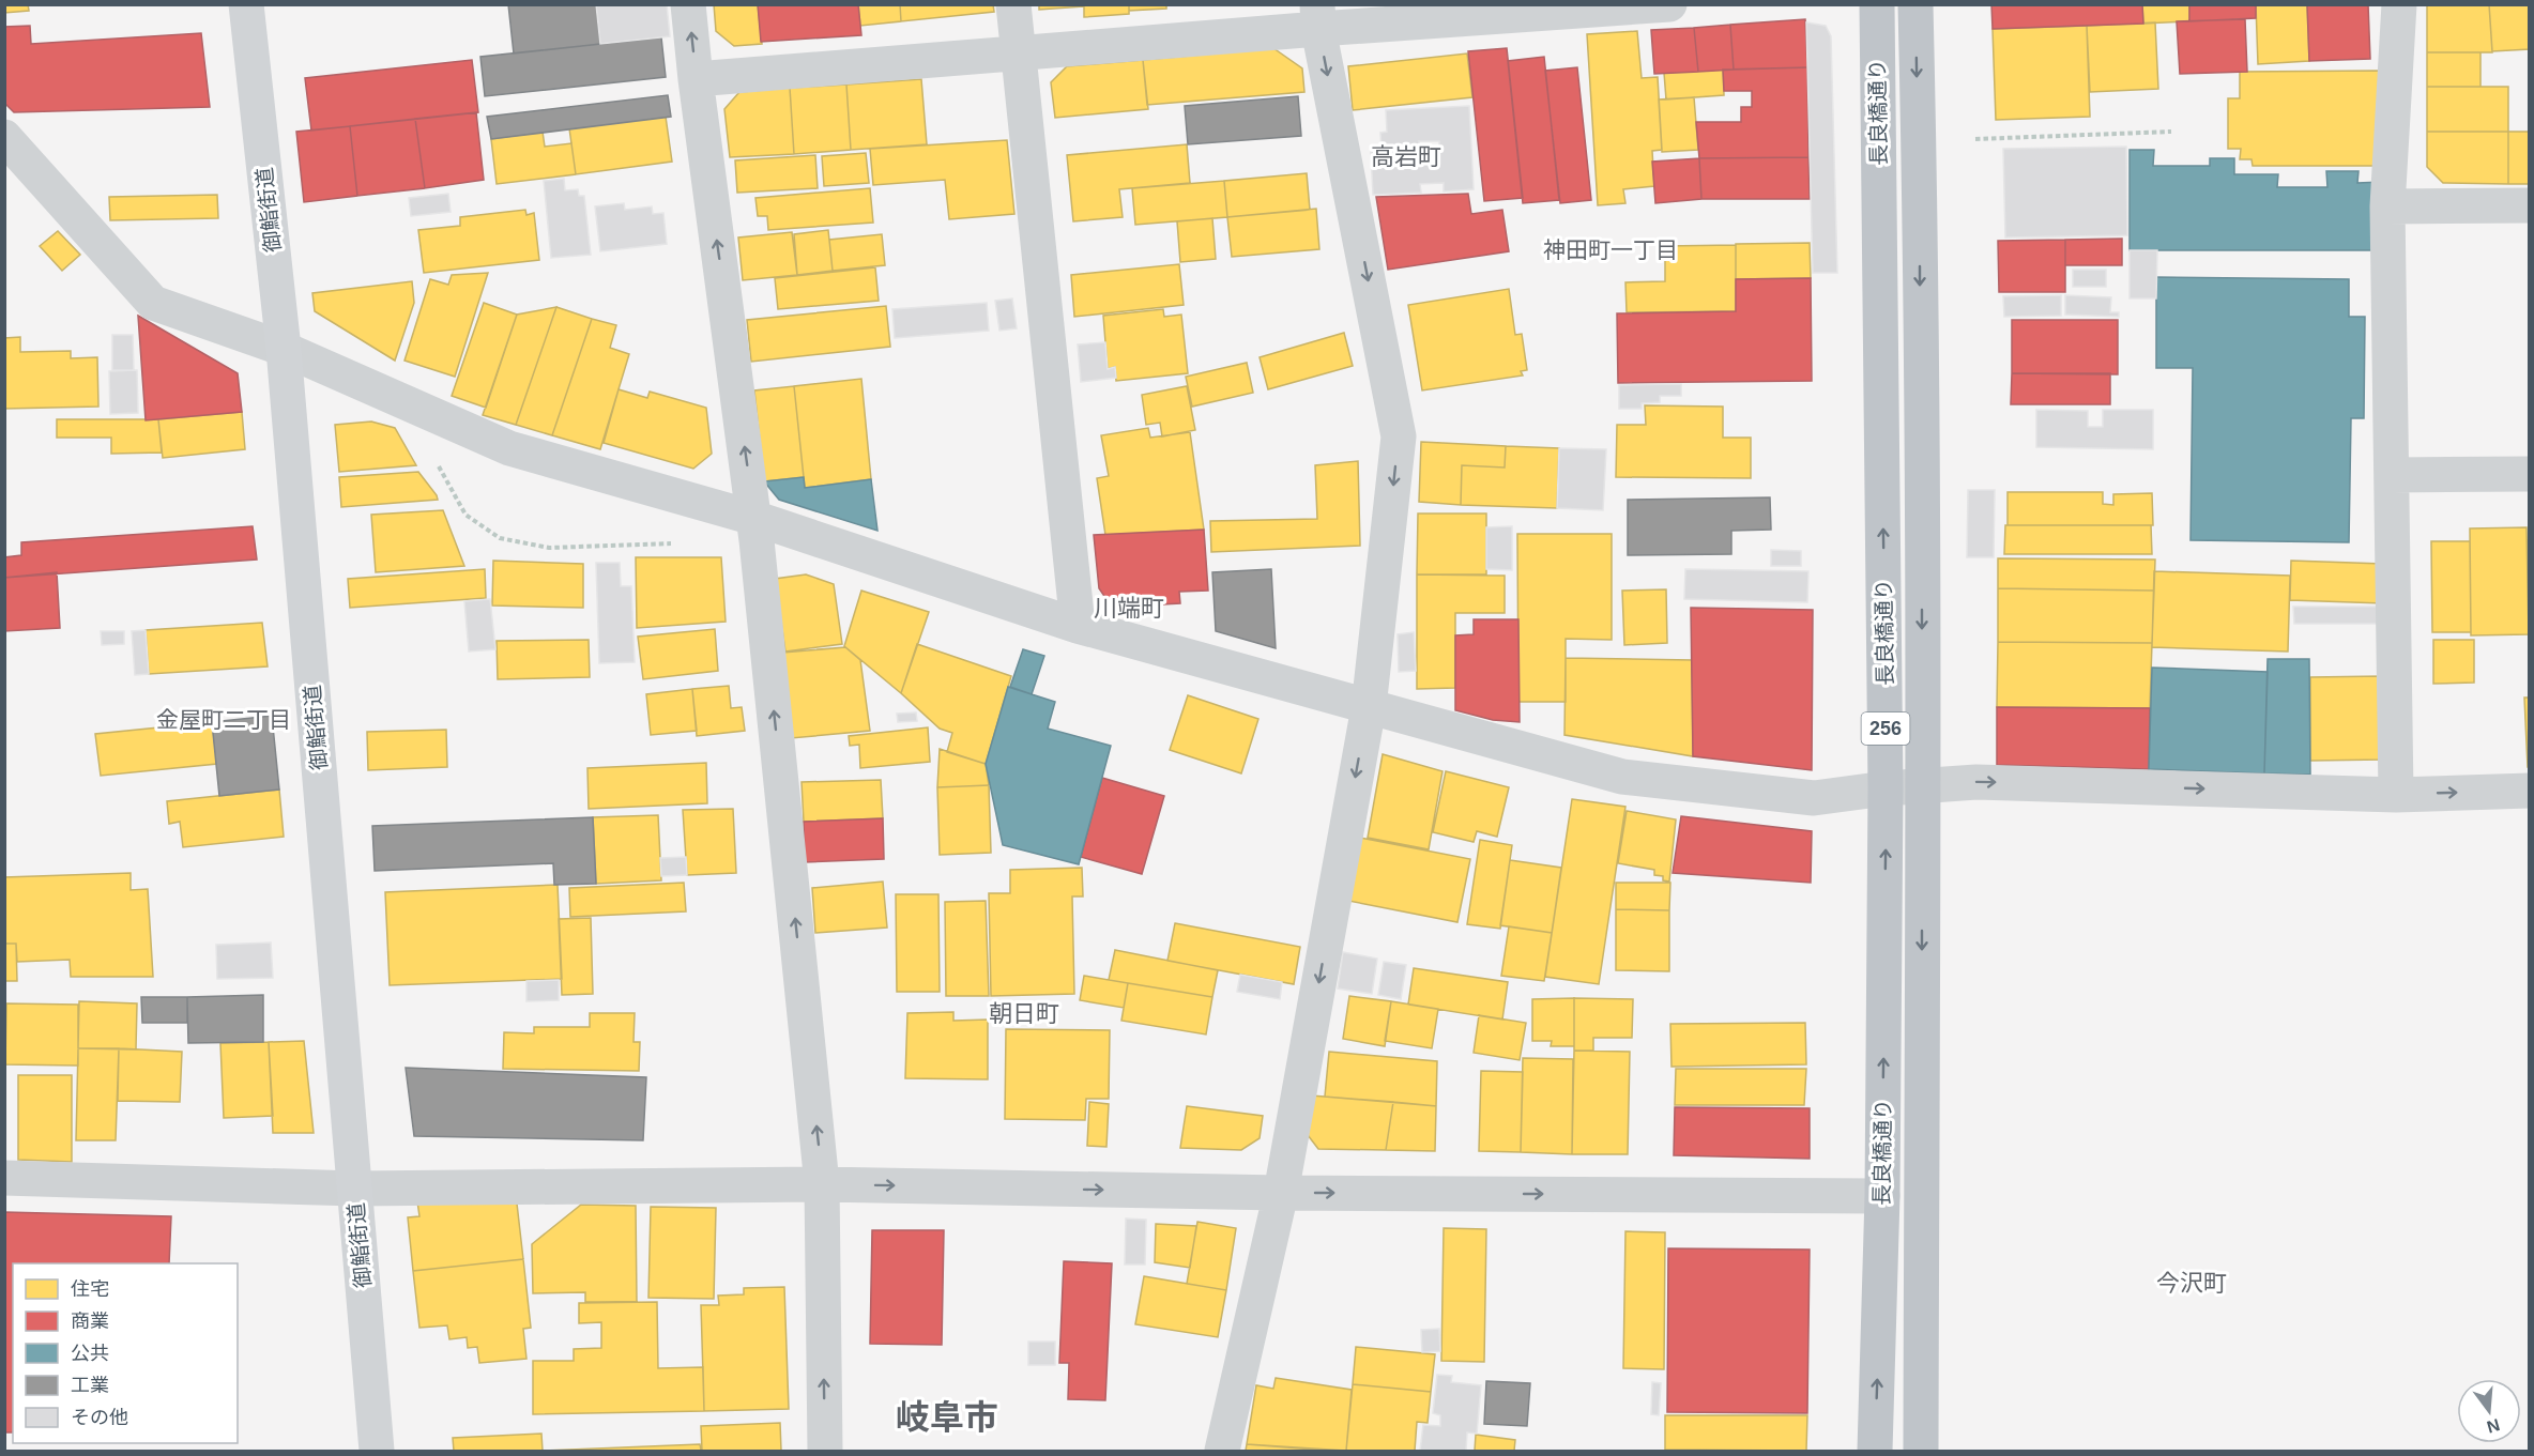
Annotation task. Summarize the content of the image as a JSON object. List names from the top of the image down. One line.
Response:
{"streets":{"highway":["長良橋通り","256"],"street":["御鮨街道"]},"districts":["高岩町","神田町一丁目","川端町","金屋町二丁目","朝日町","今沢町","岐阜市"],"legend":["住宅","商業","公共","工業","その他"],"north":"bottom"}
